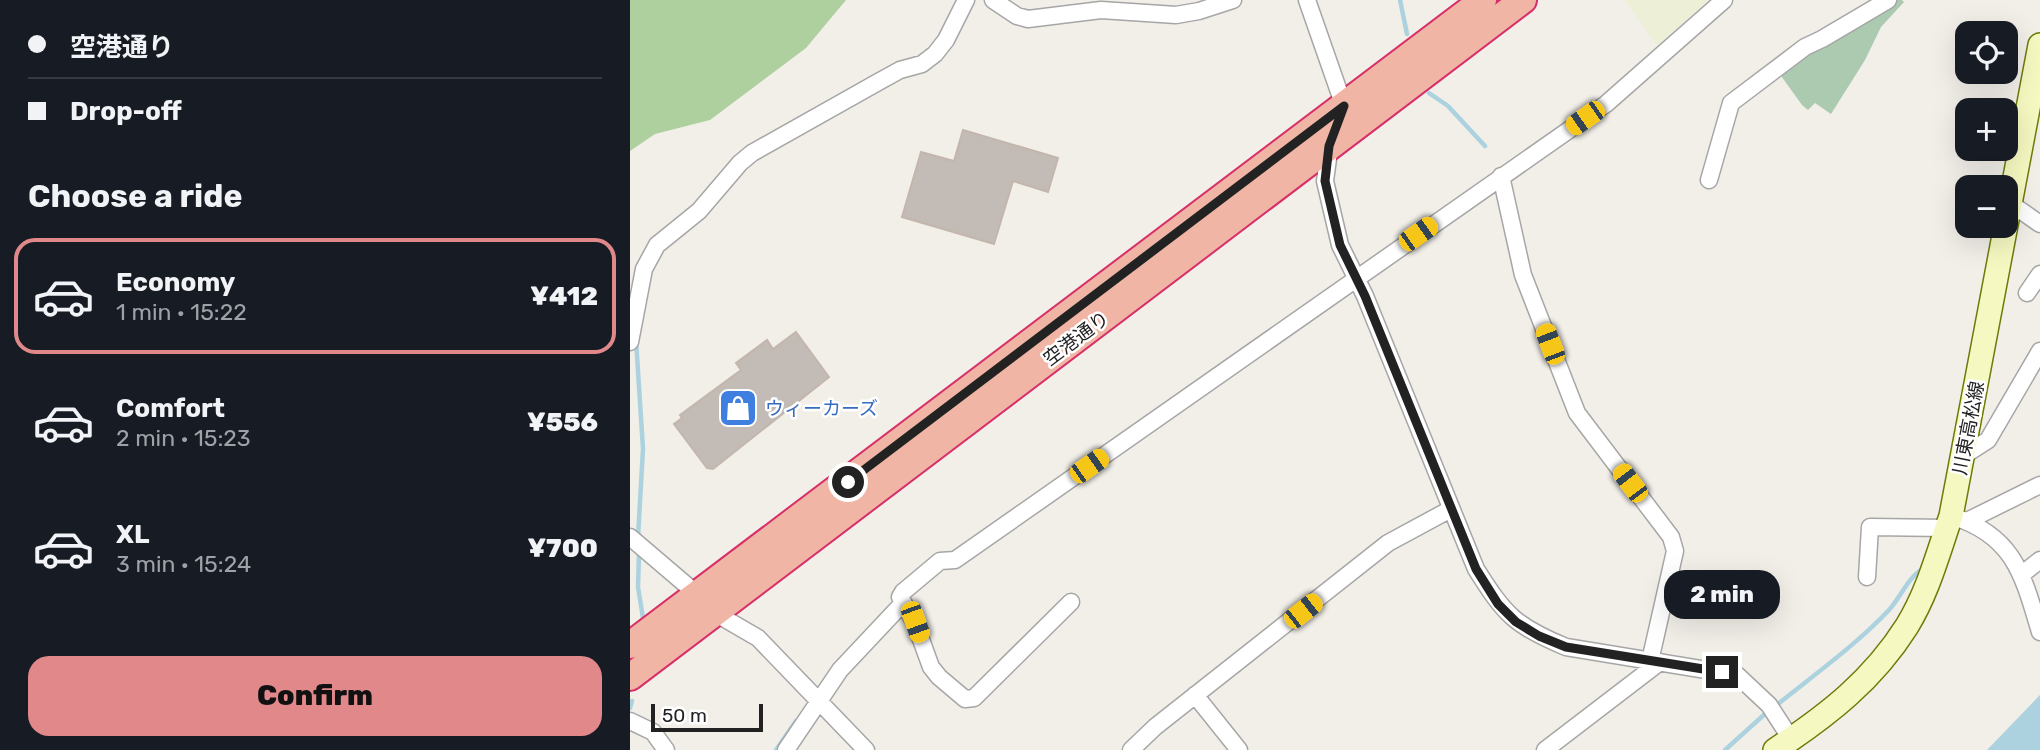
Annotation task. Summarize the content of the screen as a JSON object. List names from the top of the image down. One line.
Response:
{"streets":{"highway":["空港通り"],"main road":["川東高松線"]},"places":{"shop":["ウィーカーズ"]},"scale_bar":"50 m","page":{"banner":["空港通り","Drop-off"],"map_buttons":["+","−"],"heading":"Choose a ride","list":[{"name":"Economy","note":"1 min · 15:22","value":"¥412"},{"name":"Comfort","note":"2 min · 15:23","value":"¥556"},{"name":"XL","note":"3 min · 15:24","value":"¥700"}],"bubble":"2 min","buttons":"Confirm","scale":"50 m"}}
